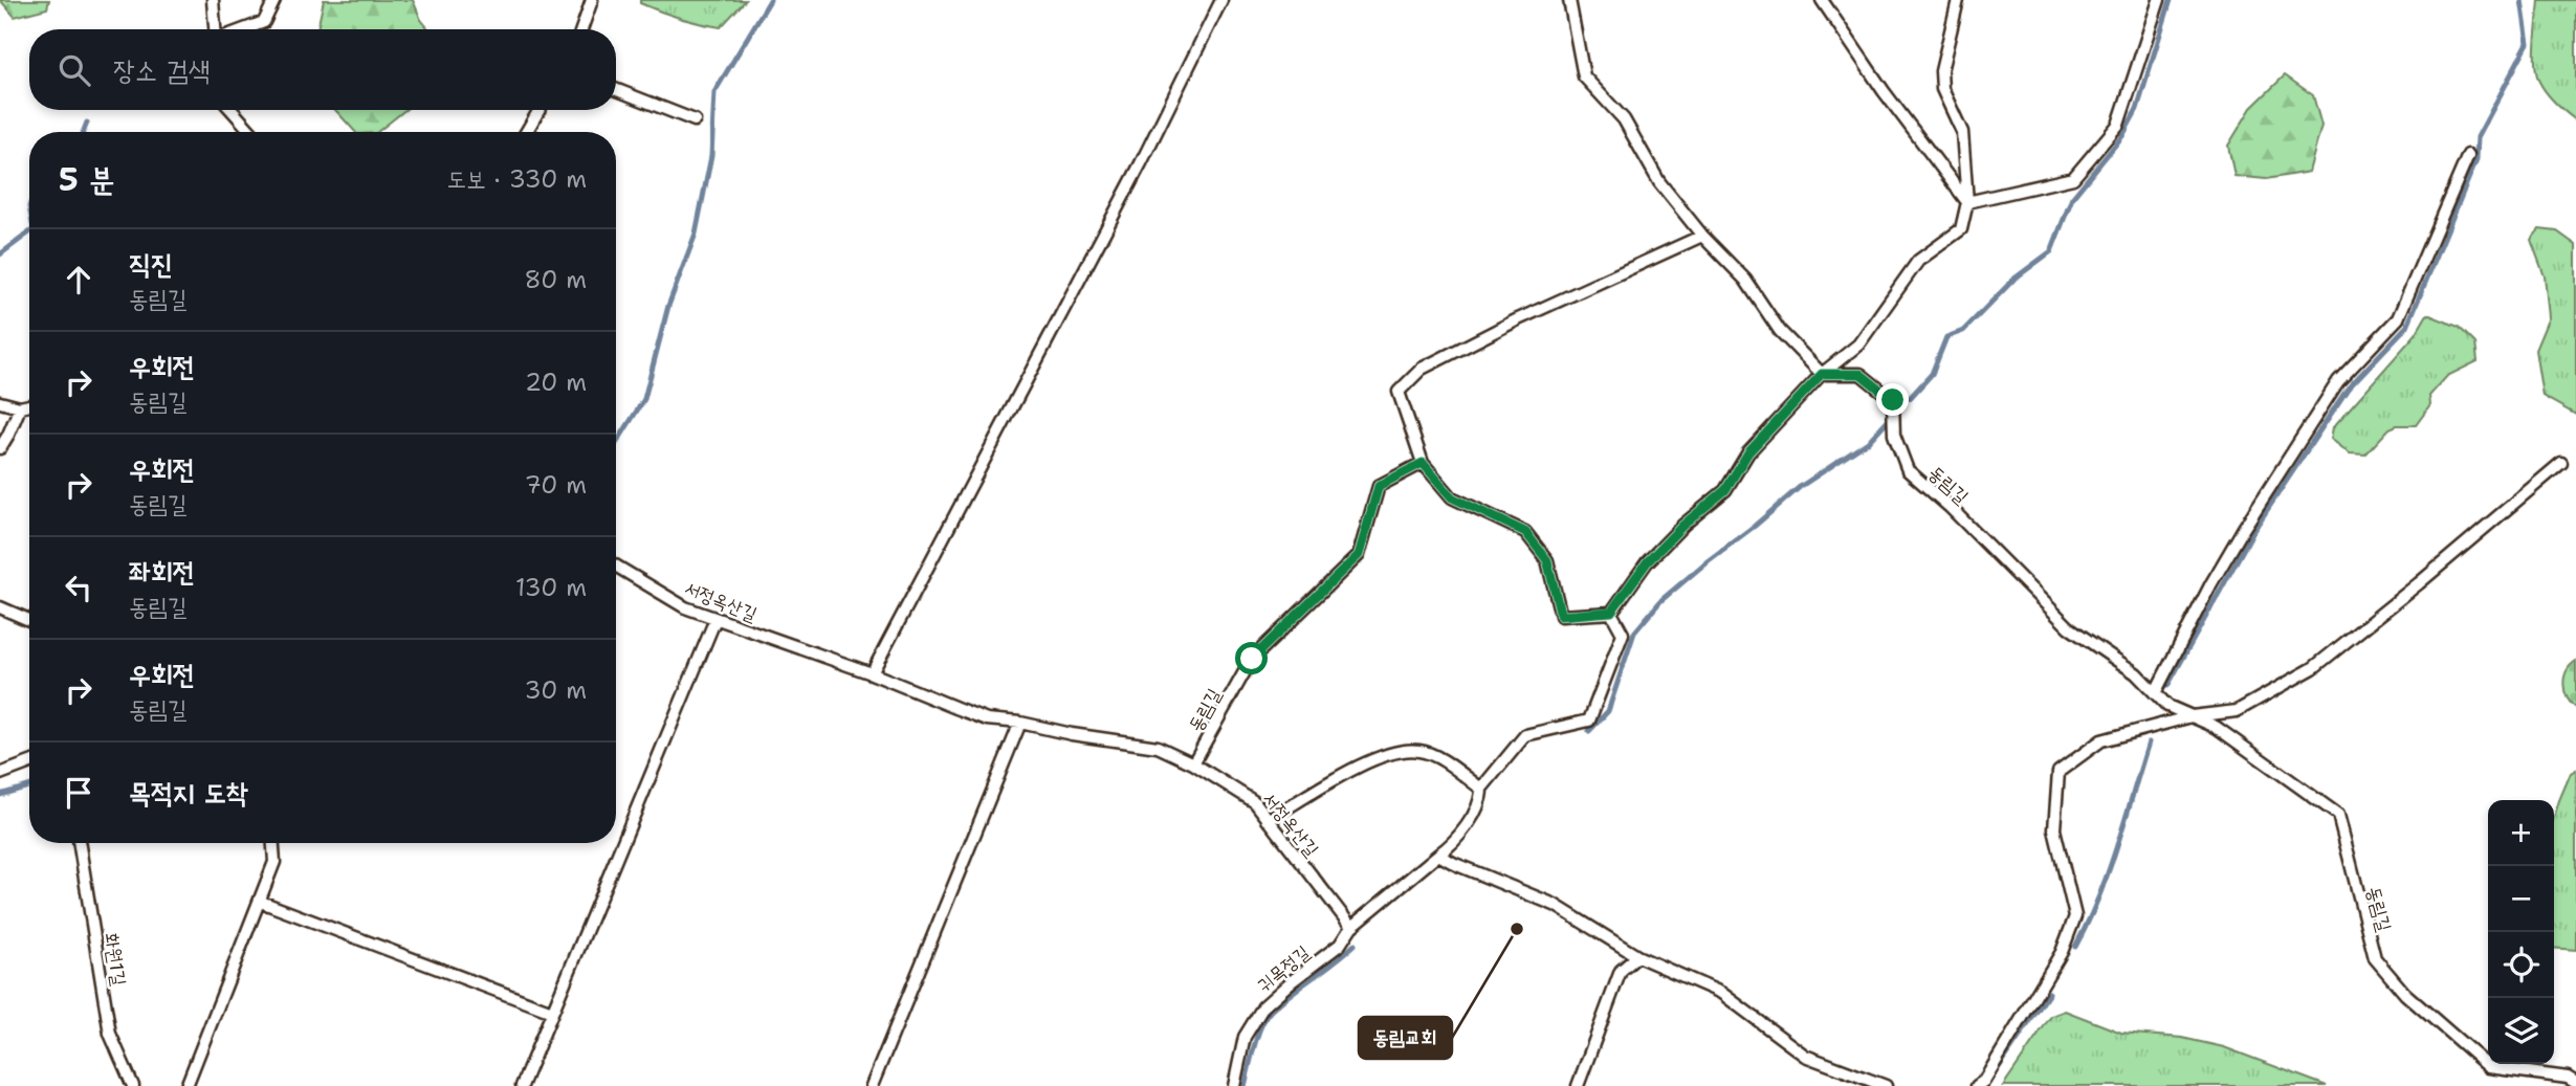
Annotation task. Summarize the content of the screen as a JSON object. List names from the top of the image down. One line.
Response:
{"streets":{"lane":["동림길","서정옥산길","화원1길","귀목정길"]},"crossings":[["동림길","서정옥산길"],["서정옥산길","귀목정길"]],"places":["동림교회"],"page":{"search":"장소 검색","heading":["5 분","도보 · 330 m"],"list":[["직진","동림길","80 m"],["우회전","동림길","20 m"],["우회전","동림길","70 m"],["좌회전","동림길","130 m"],["우회전","동림길","30 m"],"목적지 도착"],"map_buttons":["+","−"]}}
